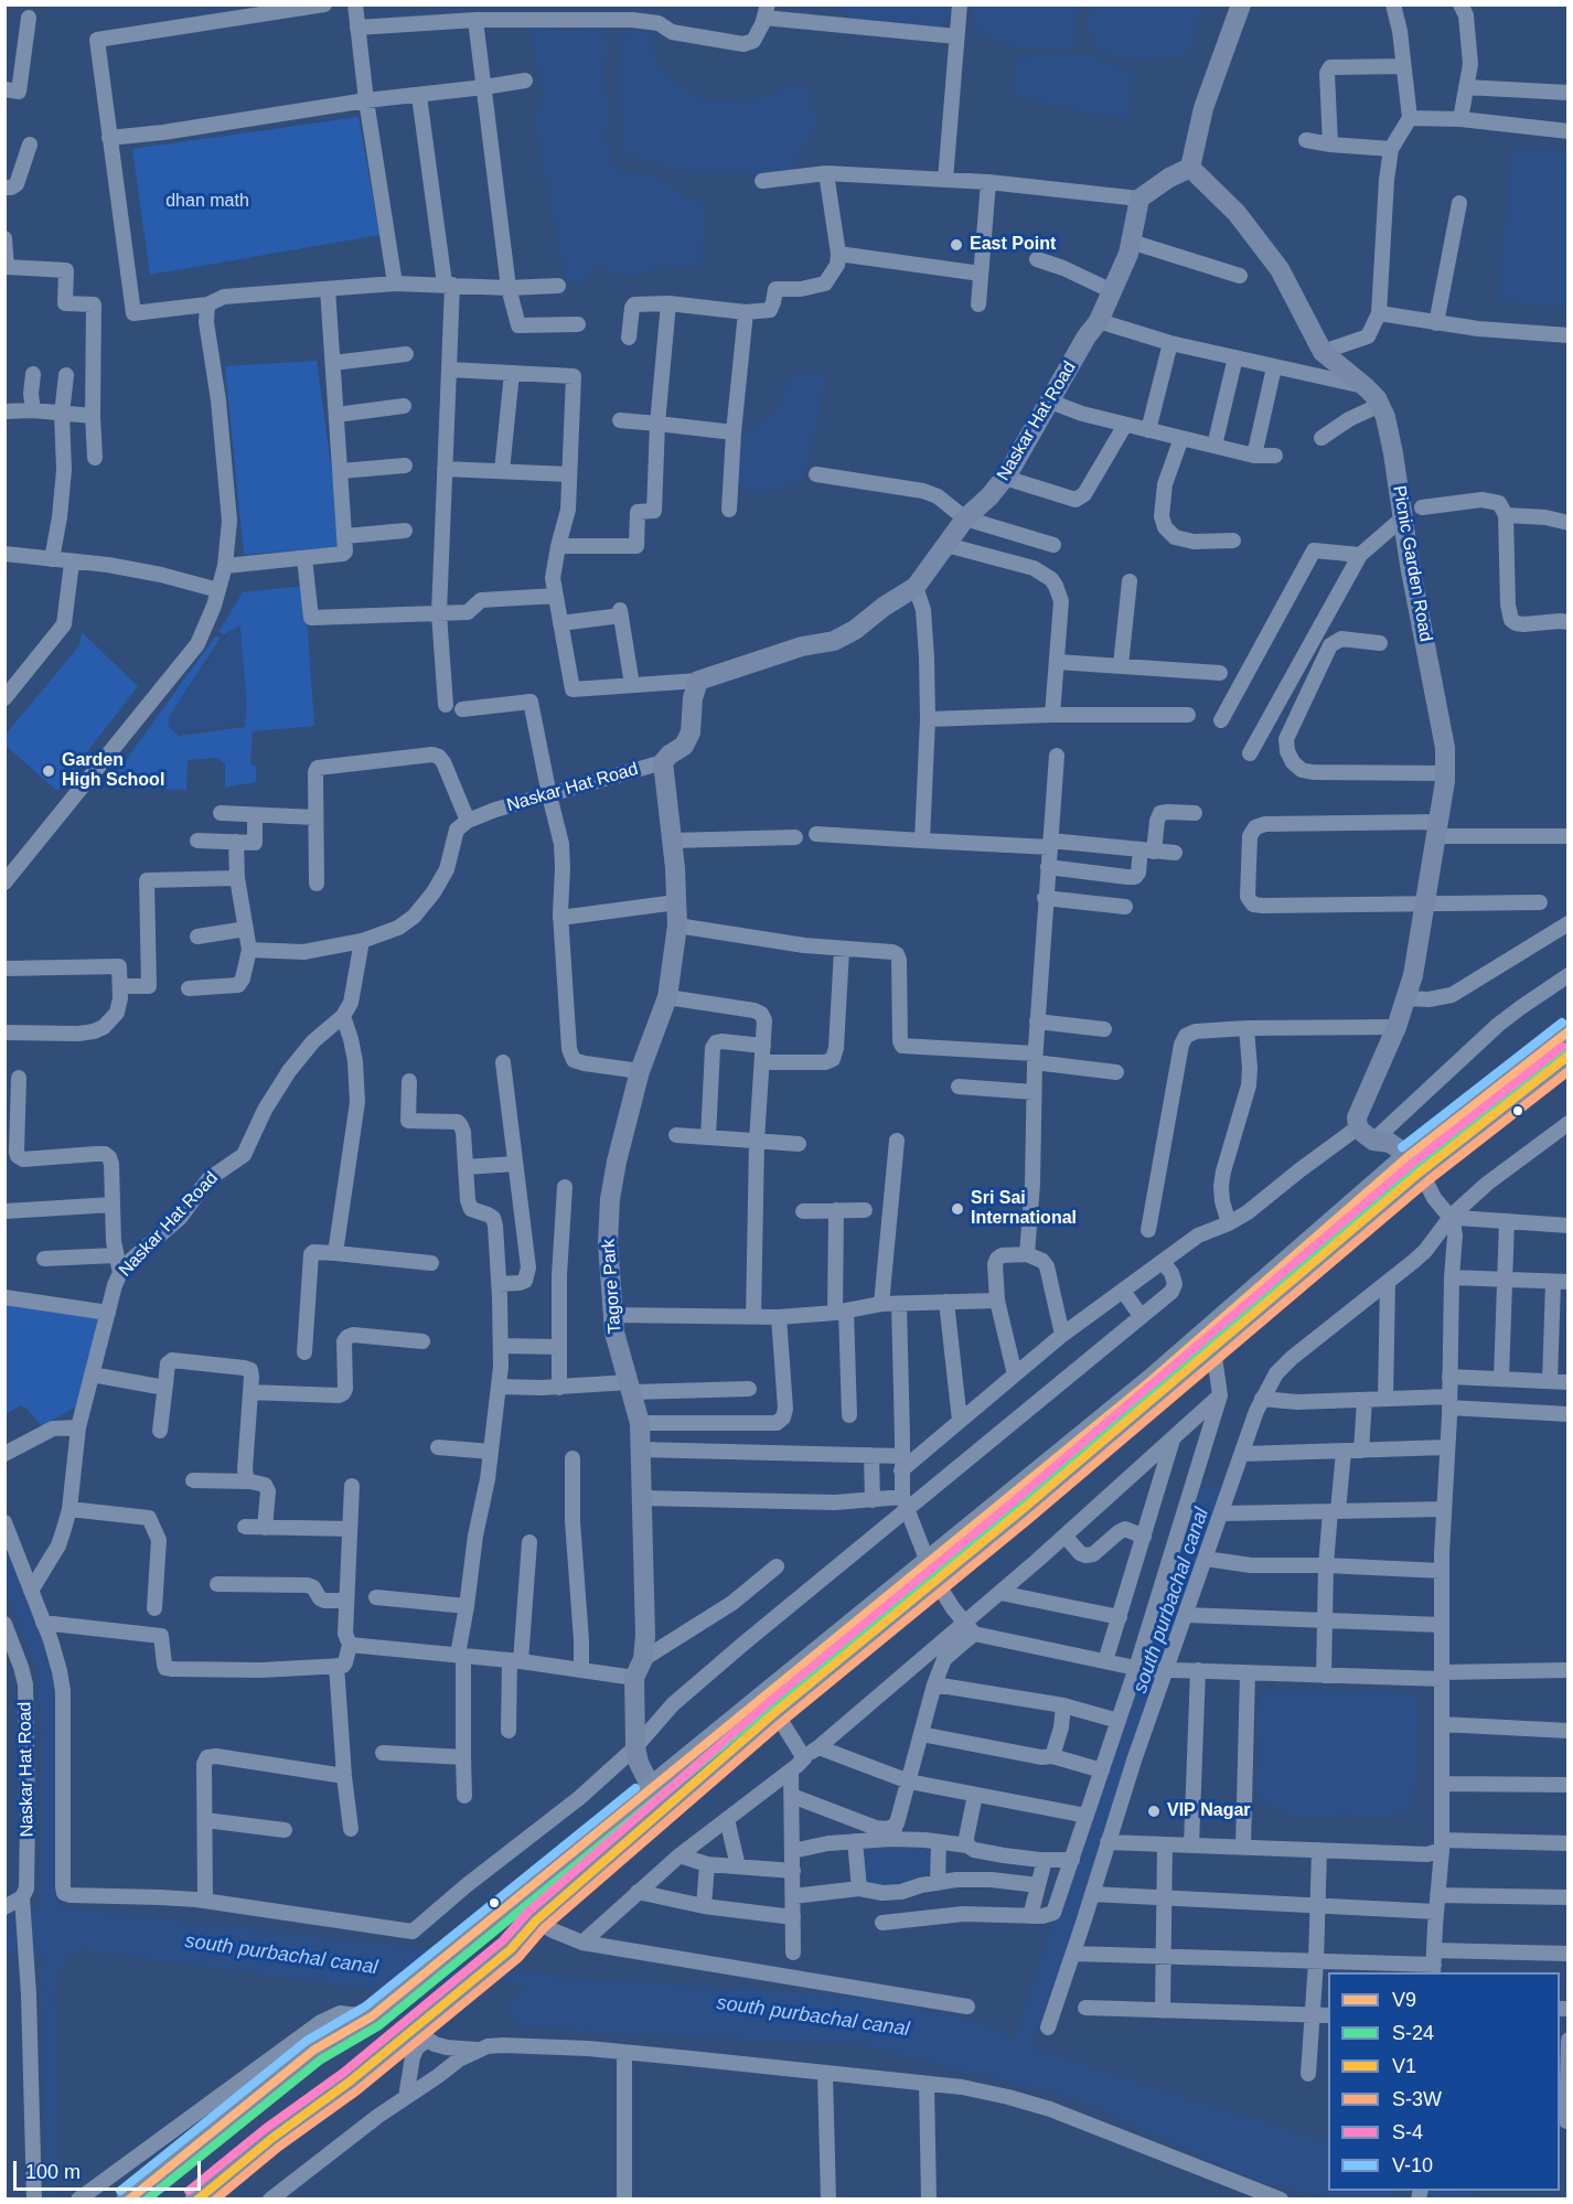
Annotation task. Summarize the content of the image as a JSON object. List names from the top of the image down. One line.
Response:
{"streets":{"street":["Naskar Hat Road","Picnic Garden Road","Tagore Park"]},"crossings":[["Naskar Hat Road","Tagore Park"]],"water":["south purbachal canal"],"parks":["dhan math"],"places":["East Point","Garden High School","Sri Sai International","VIP Nagar"],"lines":["transit line V-10","transit line V9","transit line S-24","transit line S-4","transit line V1","transit line S-3W"],"legend":["V9","S-24","V1","S-3W","S-4","V-10"],"scale_bar":"100 m"}
